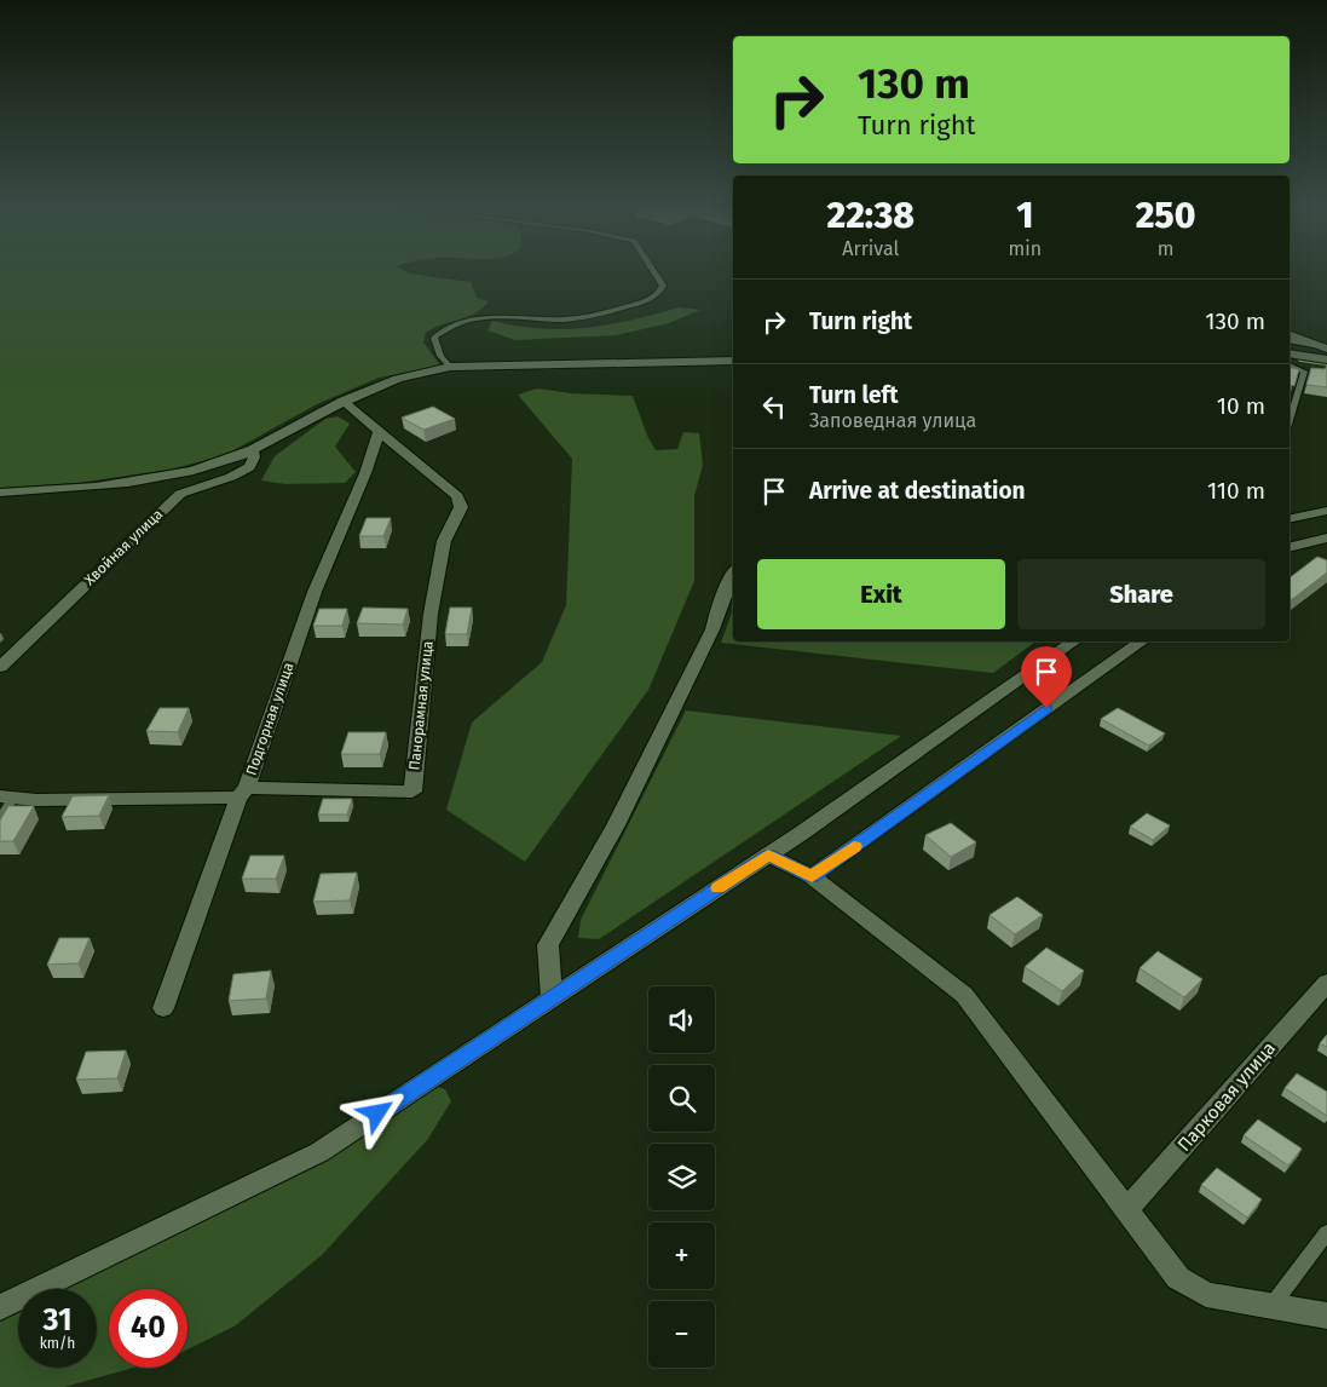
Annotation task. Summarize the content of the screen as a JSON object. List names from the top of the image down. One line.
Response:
{"streets":{"street":["Хвойная улица","Панорамная улица","Подгорная улица","Парковая улица"]},"crossings":[["Панорамная улица","Подгорная улица"]],"page":{"turn":["130 m","Turn right"],"eta":["22:38","Arrival","1","min","250","m"],"list":[{"name":"Turn right","value":"130 m"},{"name":"Turn left","note":"Заповедная улица","value":"10 m"},{"name":"Arrive at destination","value":"110 m"}],"buttons":["Exit","Share"],"map_buttons":["+","−"],"speed":"31 km/h","limit":"40"}}
